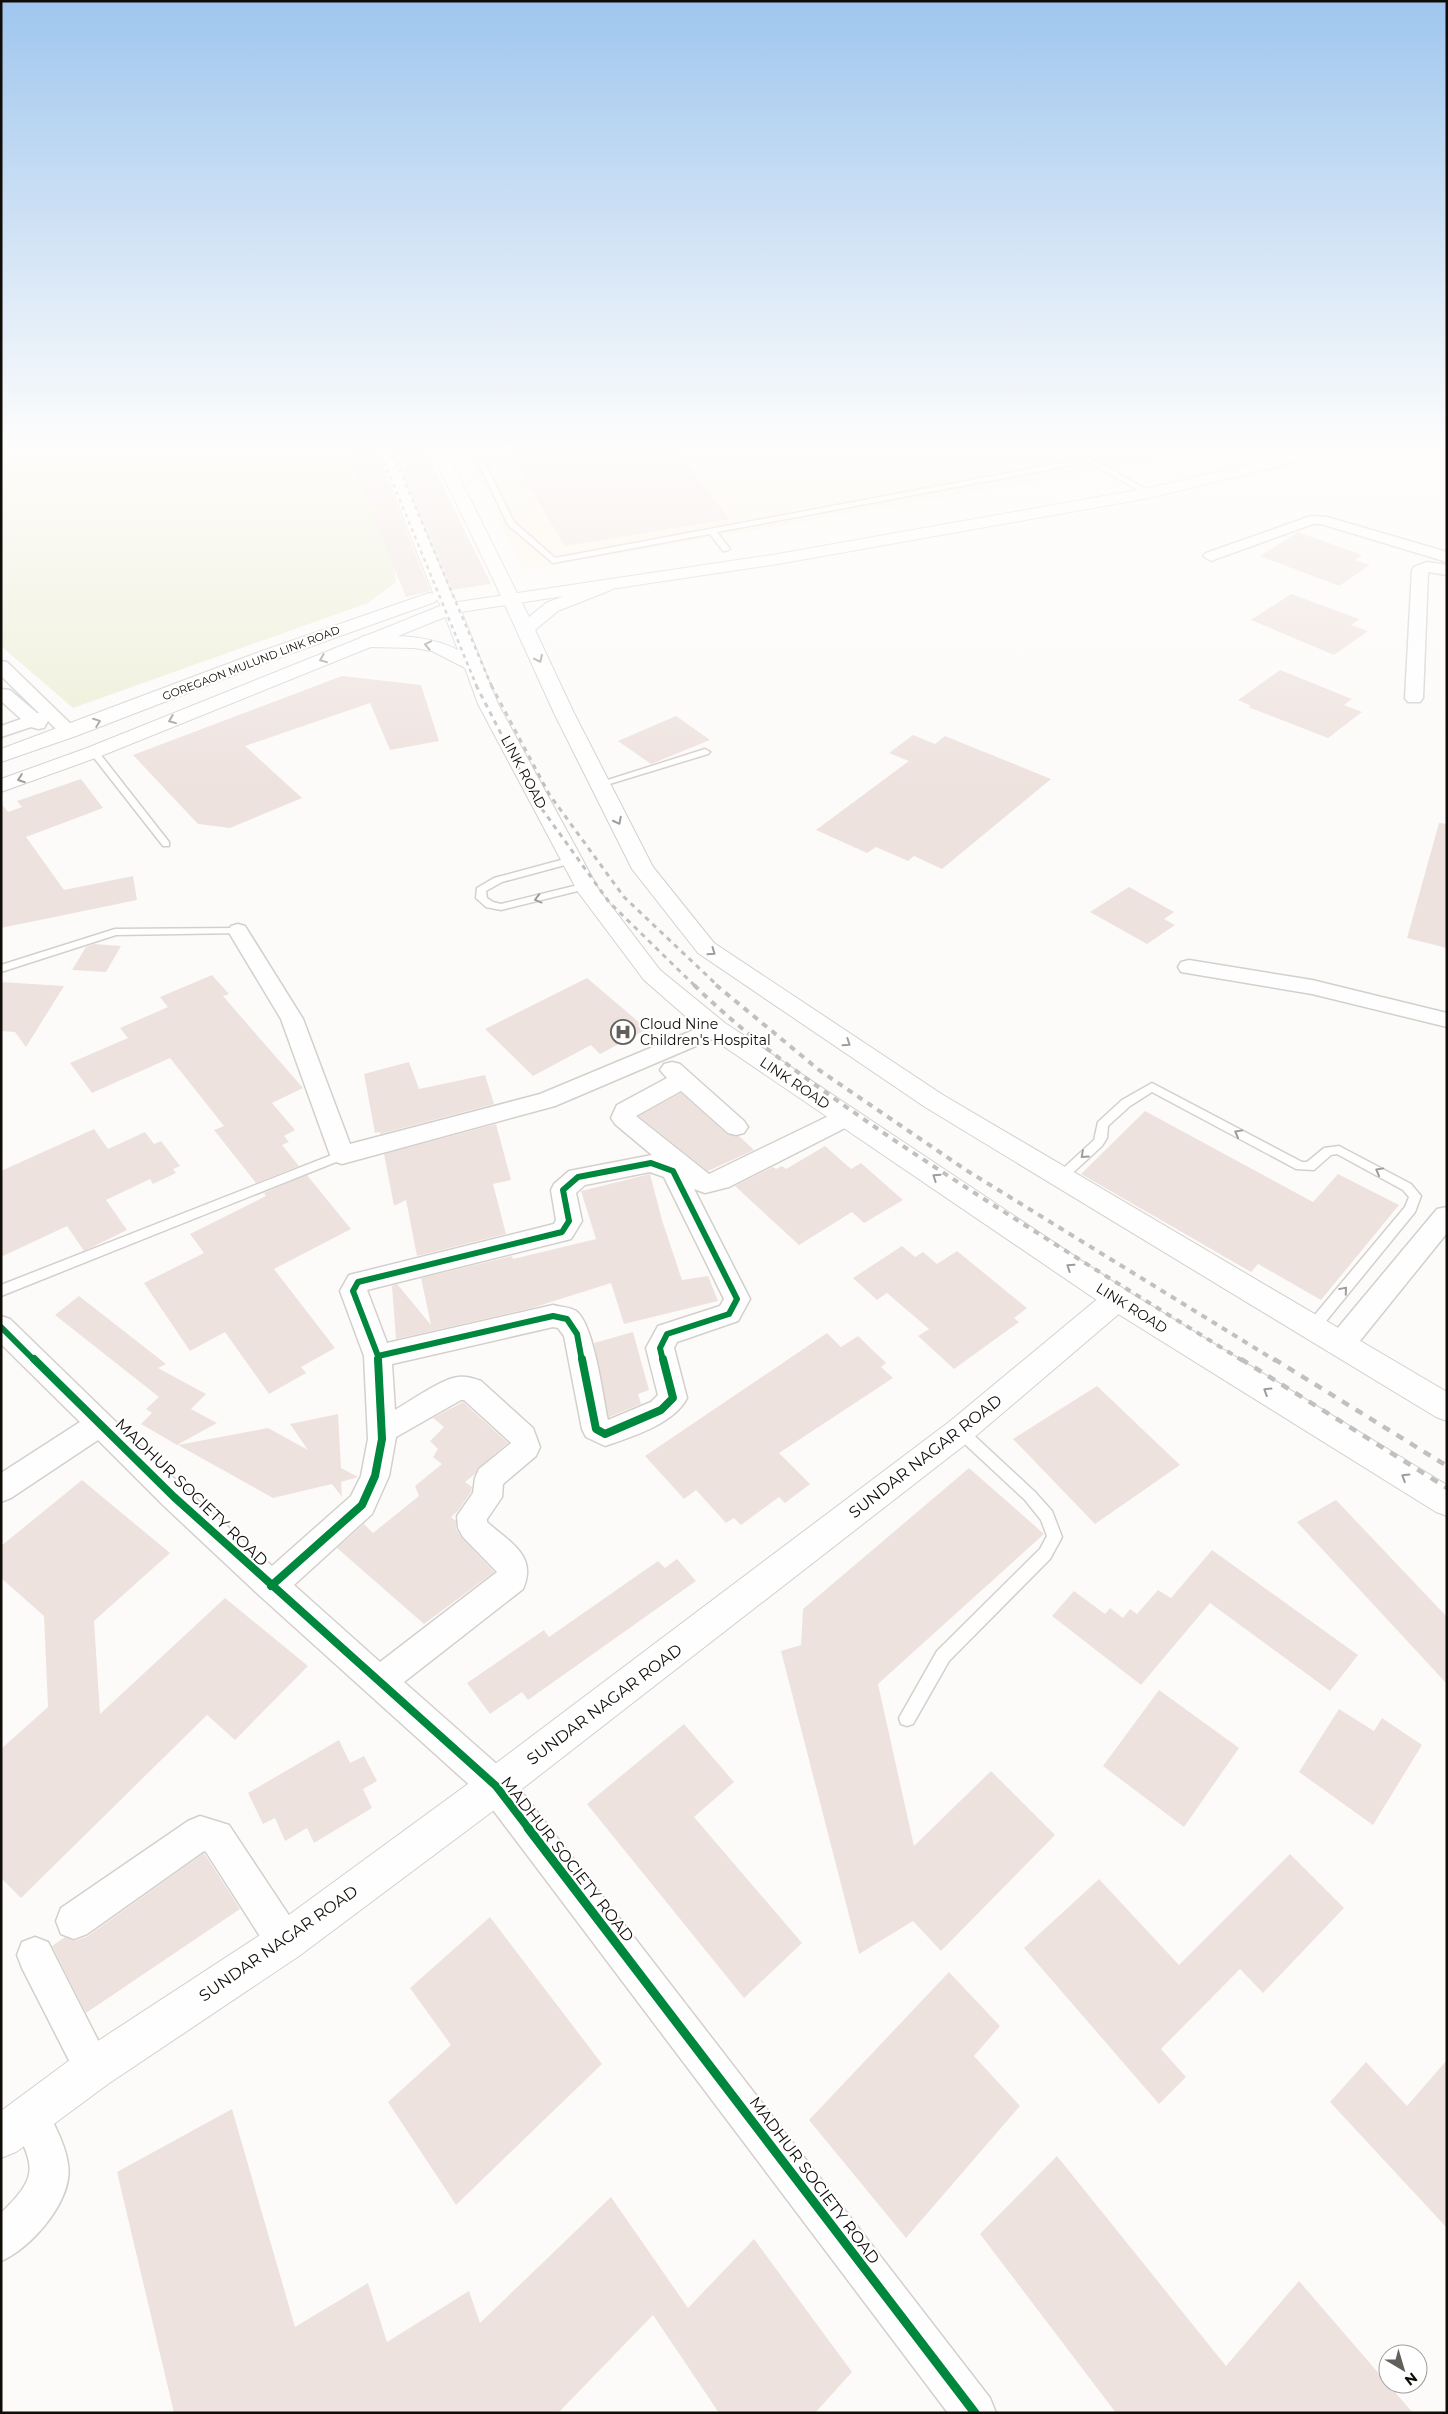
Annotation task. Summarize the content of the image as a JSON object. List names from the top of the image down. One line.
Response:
{"streets":{"main road":["GOREGAON MULUND LINK ROAD","LINK ROAD","SUNDAR NAGAR ROAD"],"street":["MADHUR SOCIETY ROAD"]},"crossings":[["GOREGAON MULUND LINK ROAD","LINK ROAD"],["LINK ROAD","SUNDAR NAGAR ROAD"],["SUNDAR NAGAR ROAD","MADHUR SOCIETY ROAD"]],"places":{"hospital":["Cloud Nine Children's Hospital"]},"north":"bottom right"}
